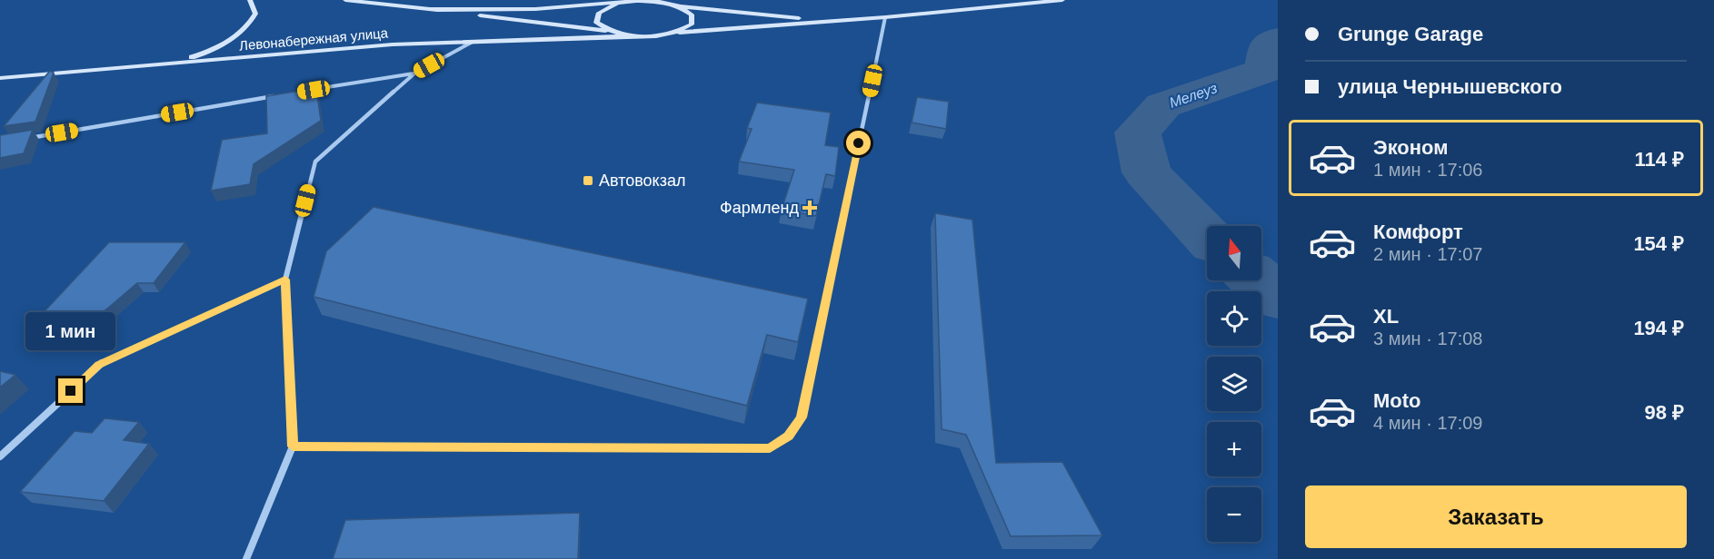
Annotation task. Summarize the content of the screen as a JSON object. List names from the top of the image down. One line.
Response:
{"streets":{"main road":["Левонабережная улица"]},"water":["Мелеуз"],"places":{"transit":["Автовокзал"],"health":["Фармленд"]},"north":"top","page":{"banner":["Grunge Garage","улица Чернышевского"],"list":[{"name":"Эконом","note":"1 мин · 17:06","value":"114 ₽"},{"name":"Комфорт","note":"2 мин · 17:07","value":"154 ₽"},{"name":"XL","note":"3 мин · 17:08","value":"194 ₽"},{"name":"Moto","note":"4 мин · 17:09","value":"98 ₽"}],"map_buttons":["+","−"],"bubble":"1 мин","buttons":"Заказать"}}
